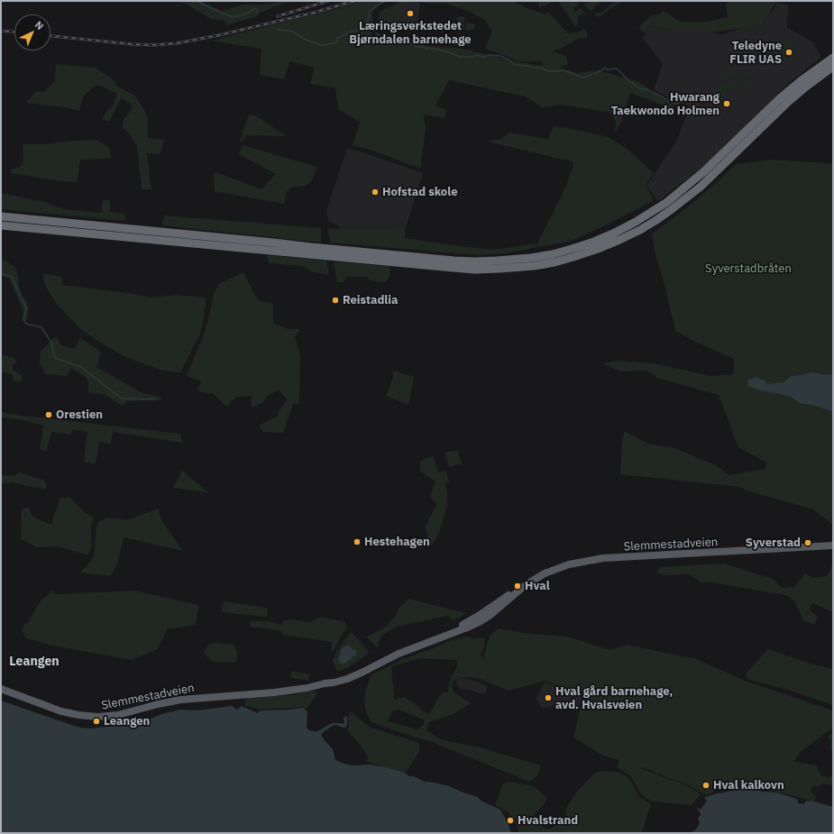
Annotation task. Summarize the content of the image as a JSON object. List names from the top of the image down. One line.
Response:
{"streets":{"main road":["Slemmestadveien"]},"districts":["Leangen"],"parks":["Syverstadbråten"],"places":["Læringsverkstedet Bjørndalen barnehage","Teledyne FLIR UAS","Hwarang Taekwondo Holmen","Hofstad skole","Reistadlia","Orestien","Hestehagen","Syverstad","Hval","Hval gård barnehage, avd. Hvalsveien","Leangen","Hval kalkovn","Hvalstrand"],"north":"top right"}
